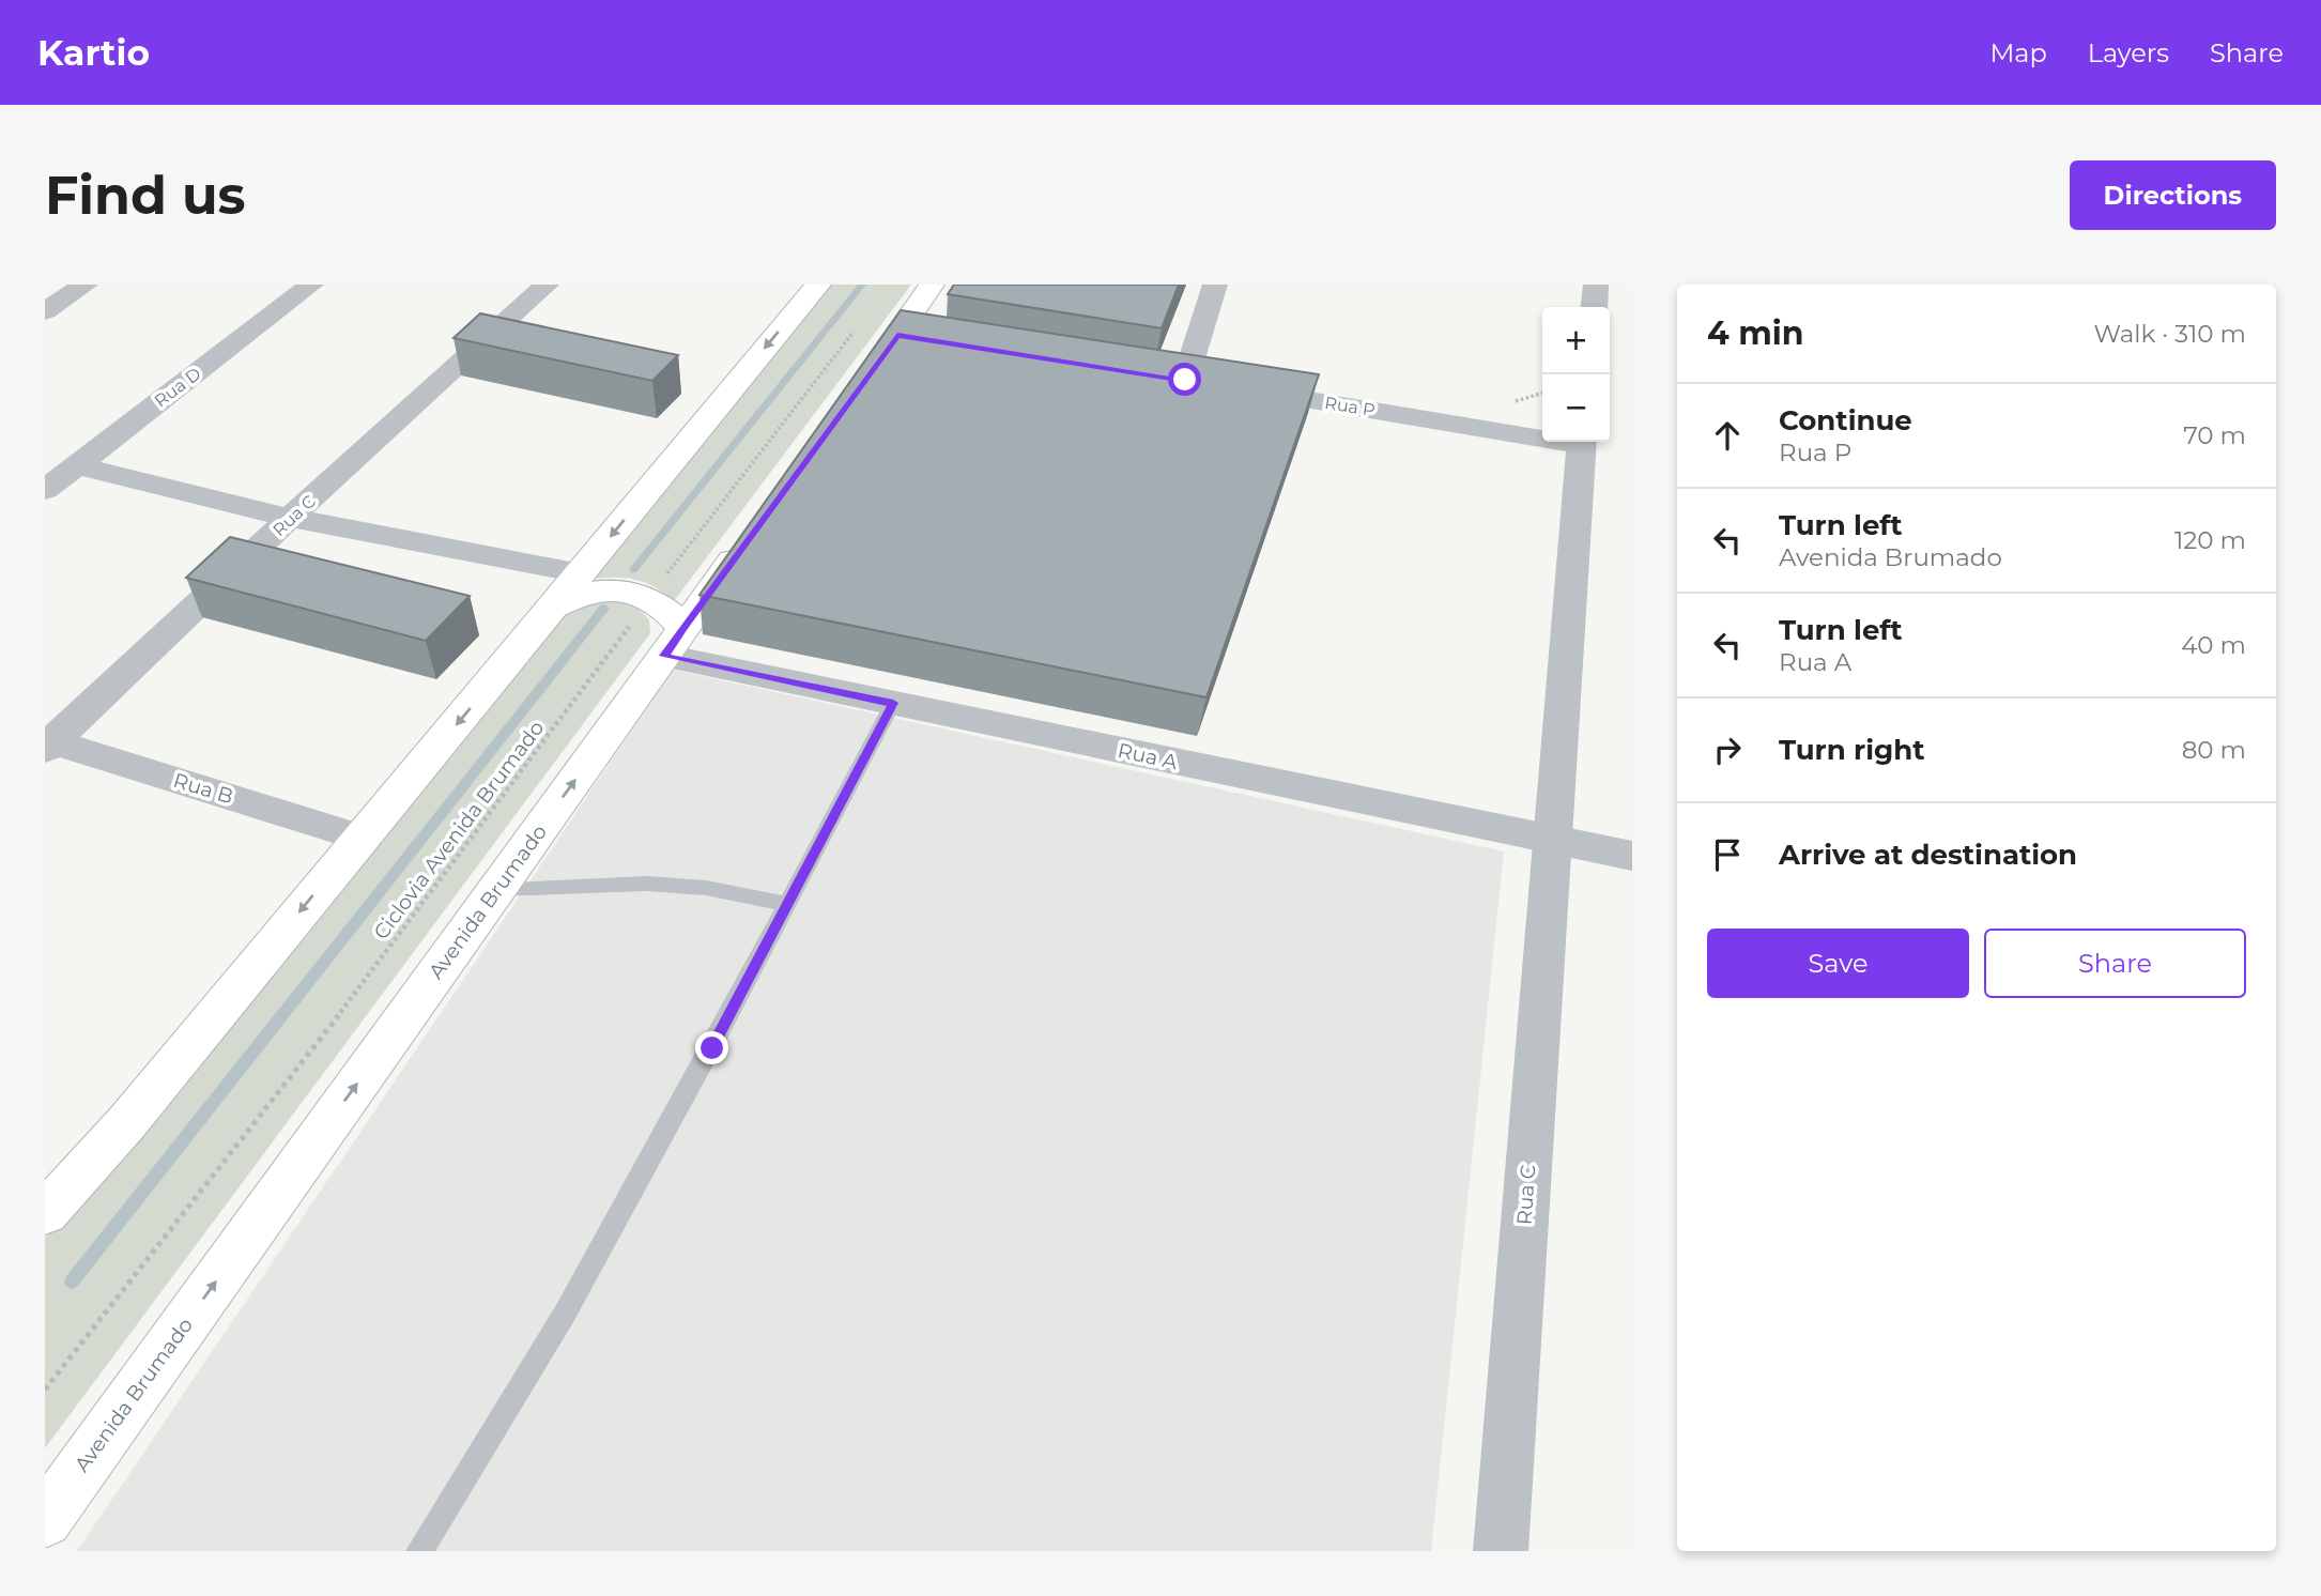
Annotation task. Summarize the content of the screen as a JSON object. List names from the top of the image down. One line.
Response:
{"streets":{"main road":["Avenida Brumado"],"street":["Rua D","Rua P","Rua C","Rua A","Rua B"],"path":["Ciclovia Avenida Brumado"]},"crossings":[["Rua C","Rua A"],["Rua C","Rua B"],["Rua A","Avenida Brumado"]],"page":{"header":"Kartio","nav":["Map","Layers","Share"],"buttons":["Directions",["Save","Share"]],"title":"Find us","heading":["4 min","Walk · 310 m"],"map_buttons":["+","−"],"list":[["Continue","Rua P","70 m"],["Turn left","Avenida Brumado","120 m"],["Turn left","Rua A","40 m"],["Turn right","80 m"],"Arrive at destination"]}}
